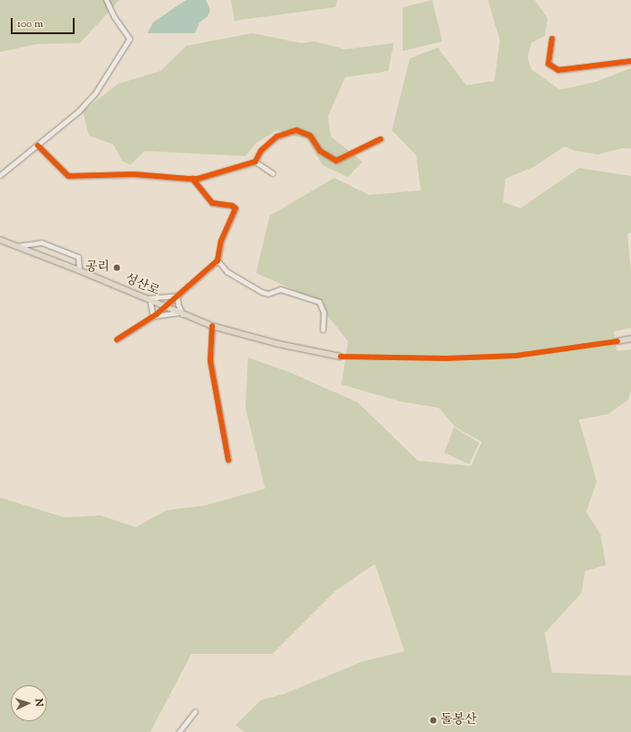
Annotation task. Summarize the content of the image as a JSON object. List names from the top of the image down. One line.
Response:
{"streets":{"main road":["성산로"]},"places":["공리","돌봉산"],"scale_bar":"100 m","north":"right"}
